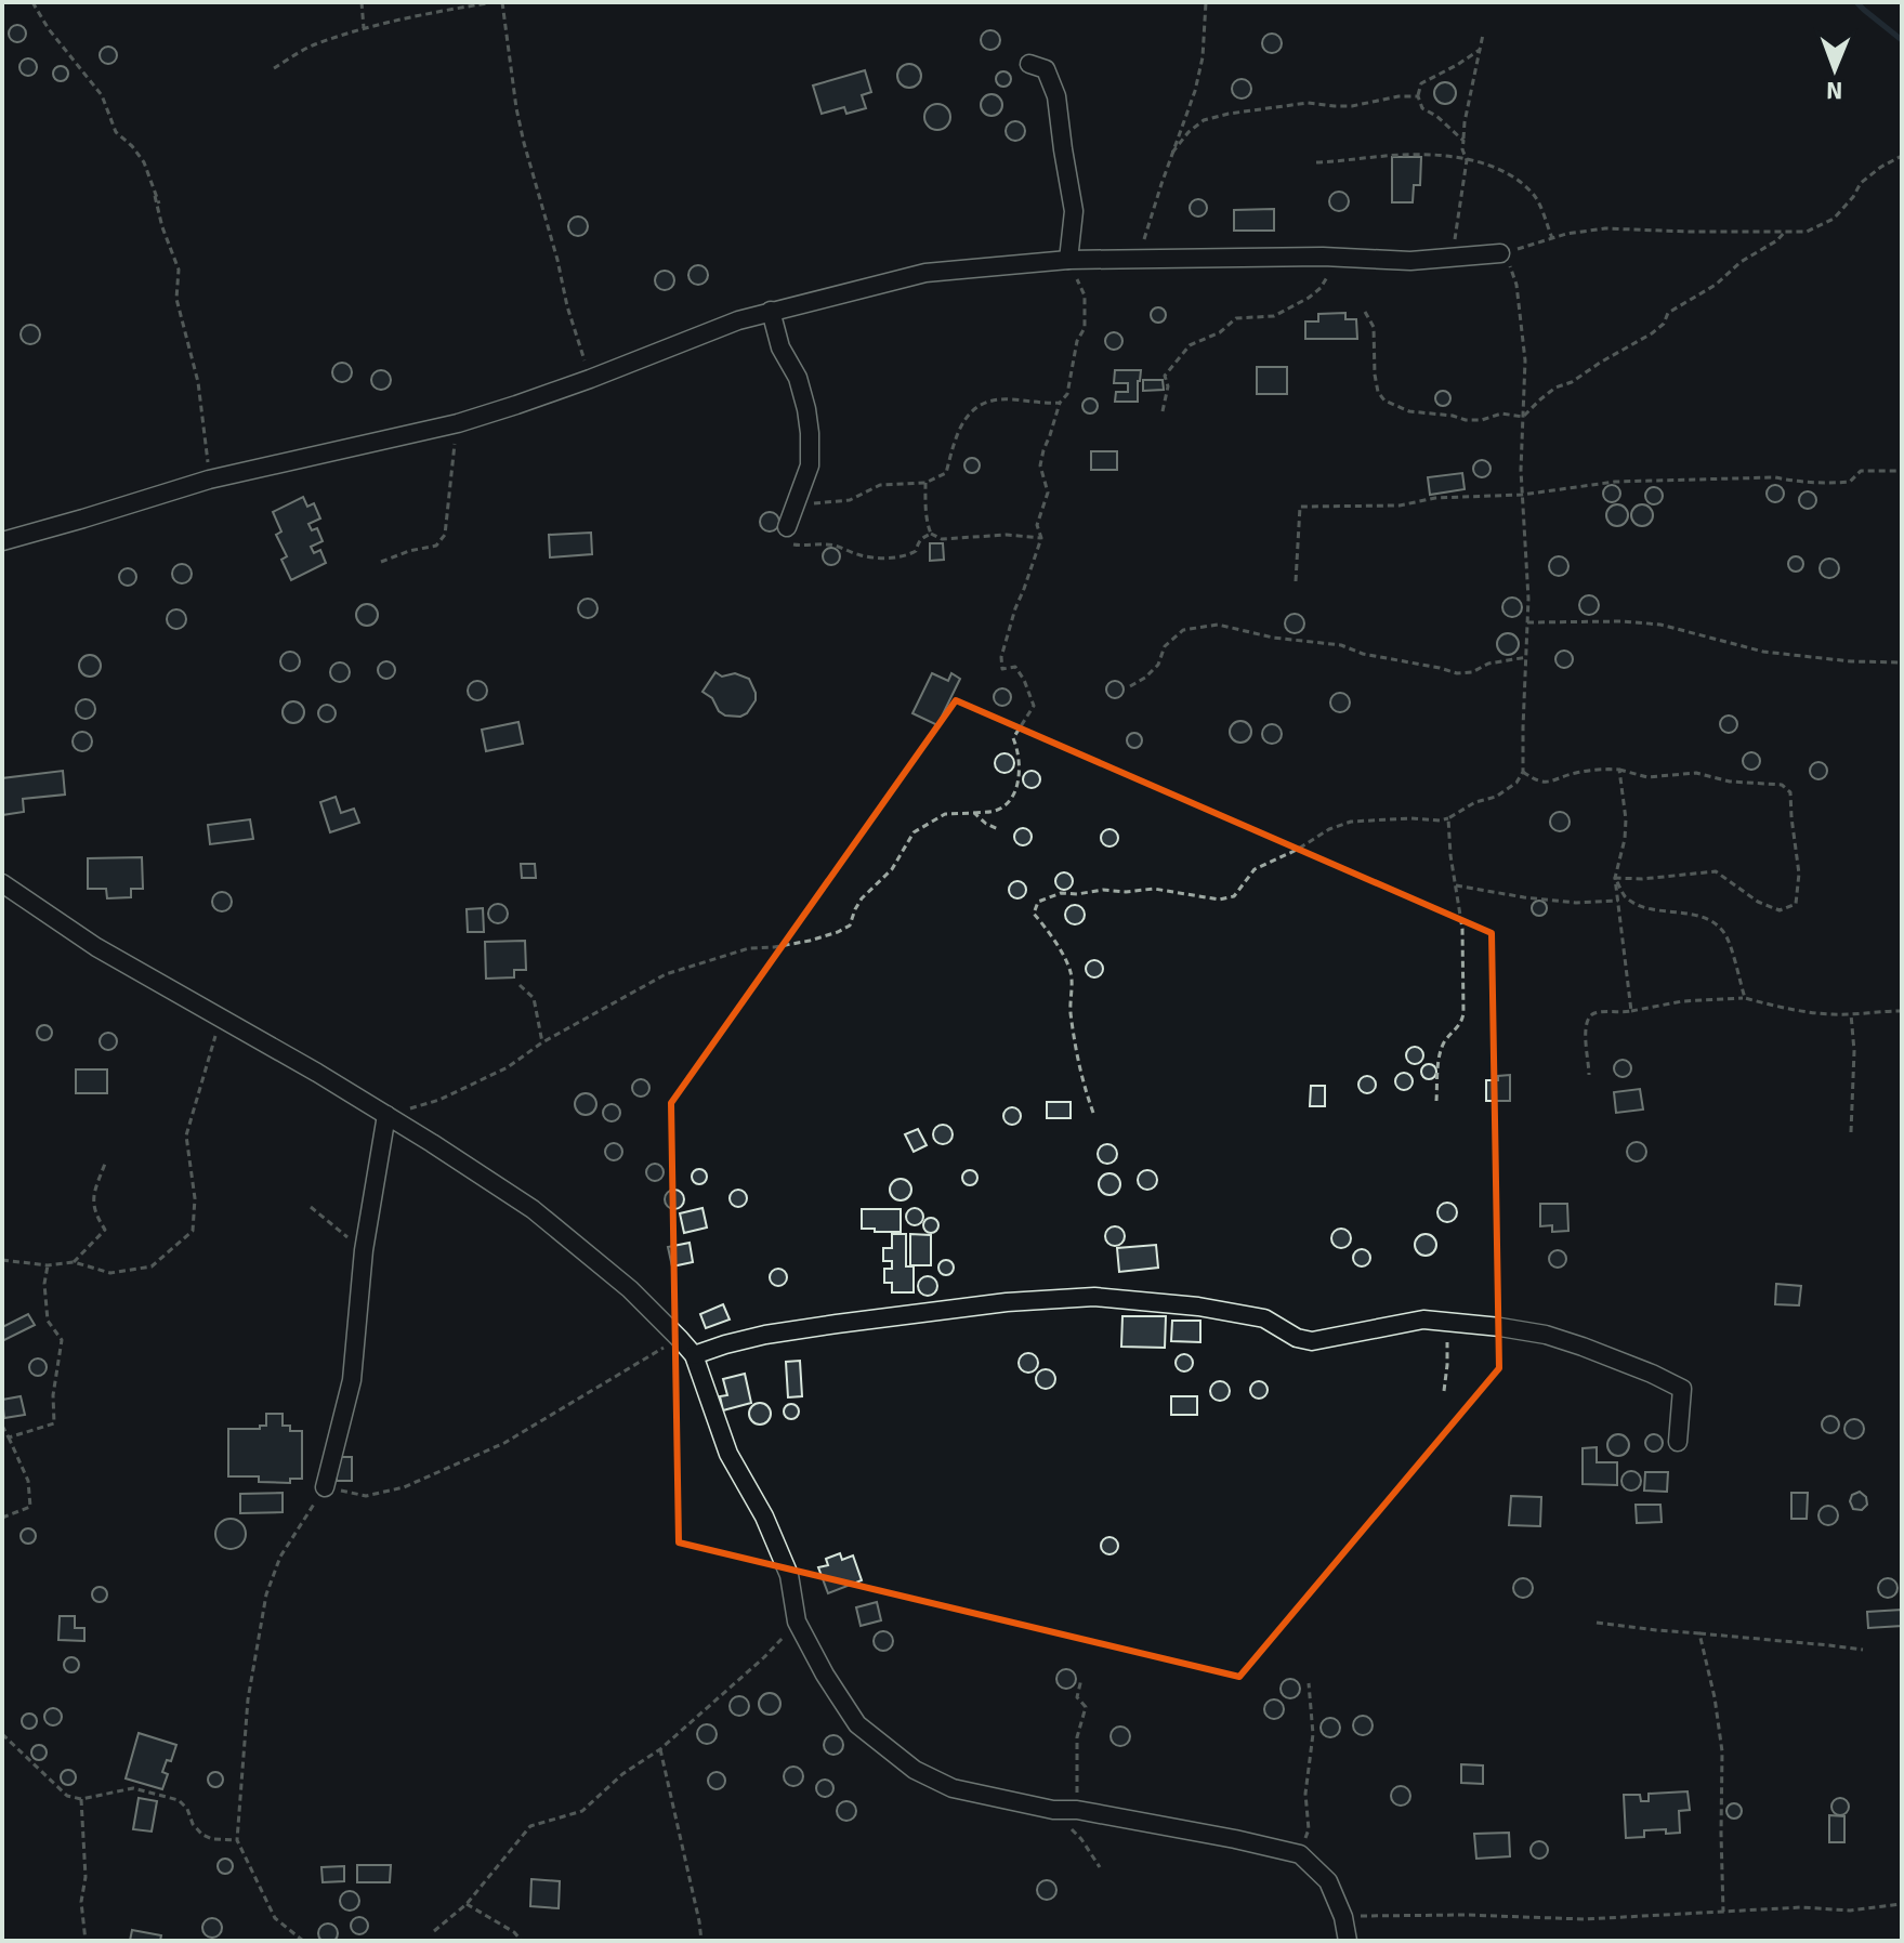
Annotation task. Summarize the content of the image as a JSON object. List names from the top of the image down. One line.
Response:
{"north":"bottom"}
